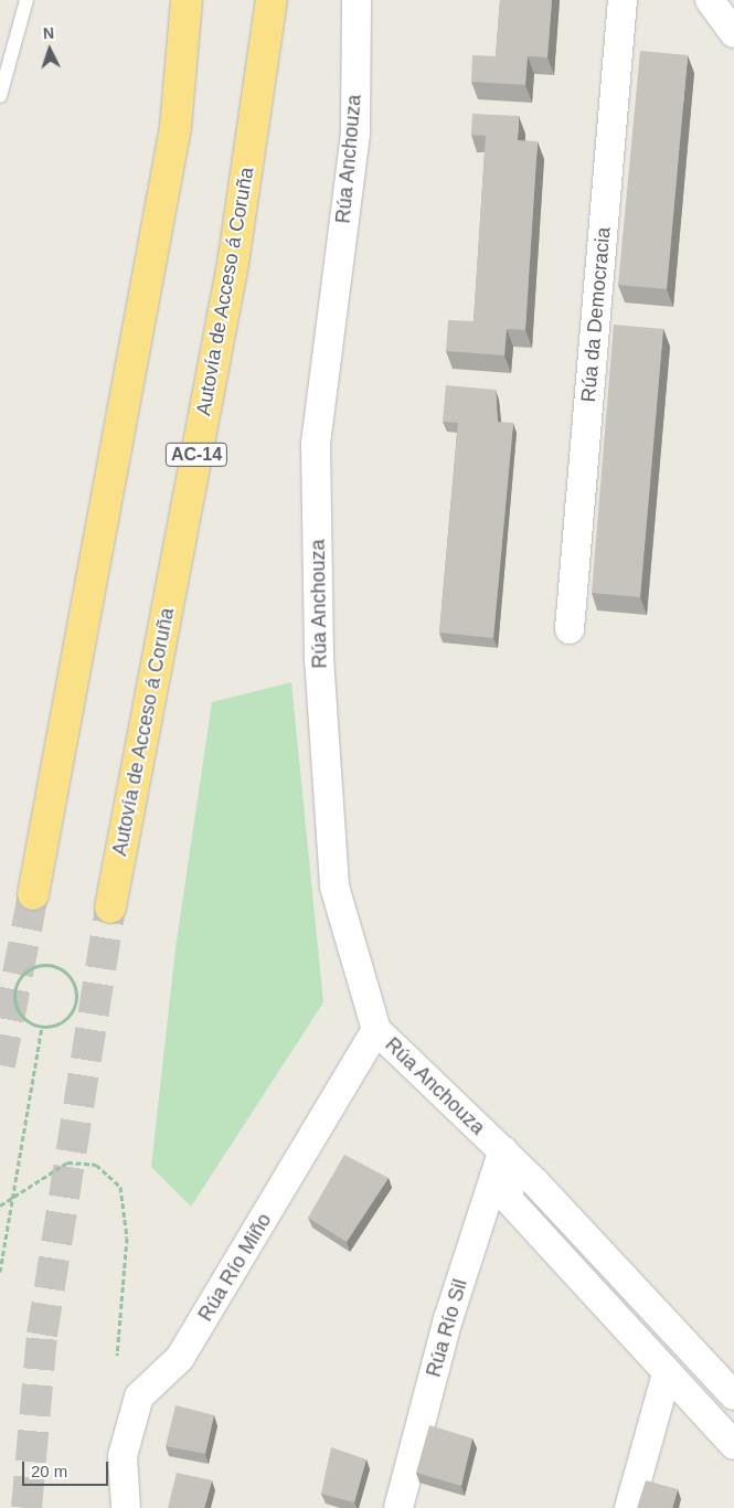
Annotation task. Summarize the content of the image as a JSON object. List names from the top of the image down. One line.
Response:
{"streets":{"highway":["Autovía de Acceso á Coruña","AC-14"],"street":["Rúa Anchouza","Rúa da Democracia","Rúa Río Miño","Rúa Río Sil"]},"crossings":[["Rúa Anchouza","Rúa Río Miño"],["Rúa Anchouza","Rúa Río Sil"]],"scale_bar":"20 m","north":"top"}
